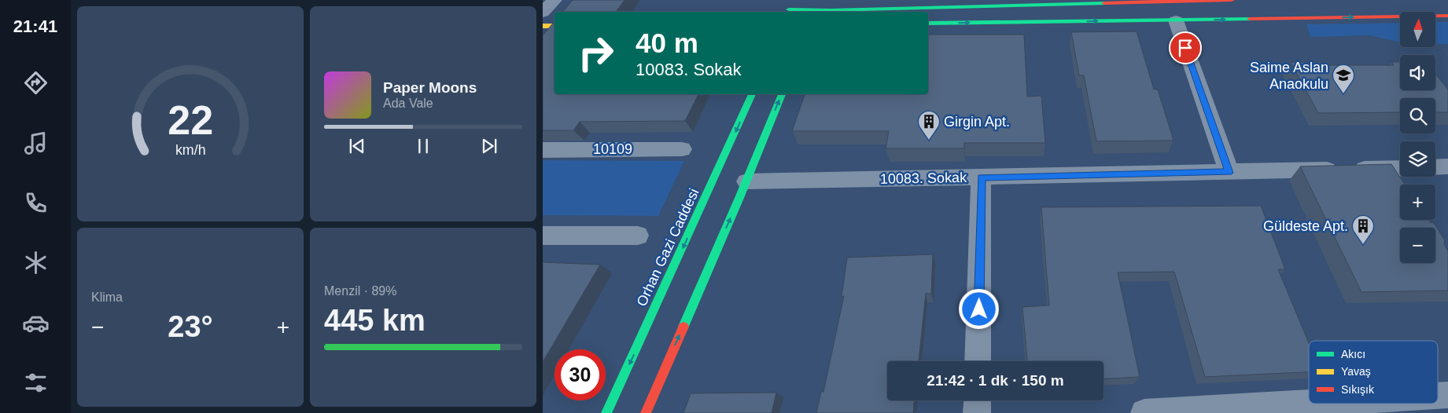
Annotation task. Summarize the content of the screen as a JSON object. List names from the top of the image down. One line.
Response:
{"streets":{"street":["10109","10083. Sokak","Orhan Gazi Caddesi"]},"places":{"school or university":["Saime Aslan Anaokulu"],"building":["Girgin Apt.","Güldeste Apt."]},"legend":["Akıcı","Yavaş","Sıkışık"],"north":"top","page":{"tabs":"21:41","map_buttons":["+","−"],"turn":["40 m","10083. Sokak"],"song":["Paper Moons","Ada Vale"],"tile":["Klima",["Menzil · 89%","445 km"]],"heat":["−","23°","+"],"limit":"30","trip":"21:42 · 1 dk · 150 m","gauge":["22","km/h"]}}
